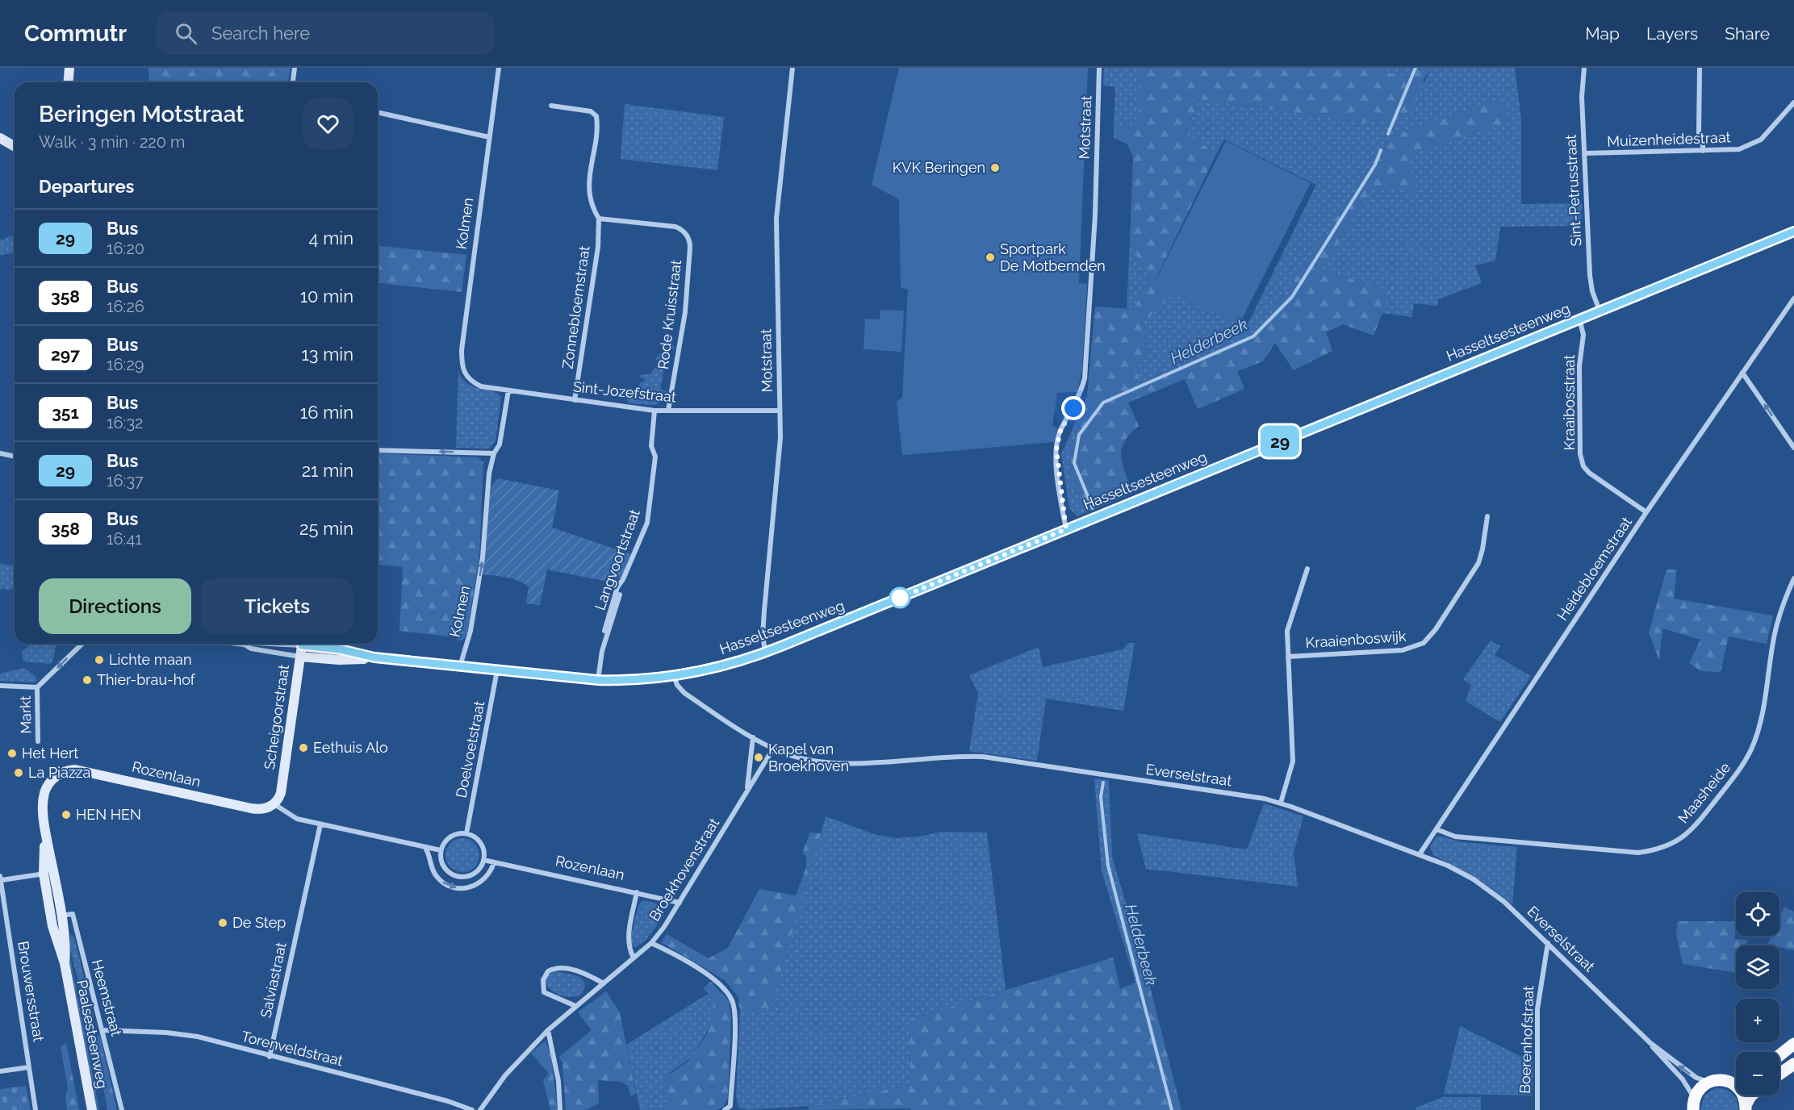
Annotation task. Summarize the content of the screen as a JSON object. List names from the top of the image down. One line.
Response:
{"streets":{"street":["Motstraat","Muizenheidestraat","Sint-Petrusstraat","Kolmen","Zonnebloemstraat","Rode Kruisstraat","Hasseltsesteenweg","Sint-Jozefstraat","Kraaibosstraat","Langvoortstraat","Heidebloemstraat","Kraaienboswijk","Markt","Scheigoorstraat","Doelvoetstraat","Rozenlaan","Everselstraat","Maasheide","Broekhovenstraat","Salviastraat","Brouwersstraat","Heemstraat","Paalsesteenweg","Boerenhofstraat","Torenveldstraat"]},"crossings":[["Motstraat","Hasseltsesteenweg"],["Motstraat","Sint-Jozefstraat"],["Muizenheidestraat","Sint-Petrusstraat"],["Sint-Petrusstraat","Hasseltsesteenweg"],["Kolmen","Hasseltsesteenweg"],["Kolmen","Sint-Jozefstraat"],["Zonnebloemstraat","Rode Kruisstraat"],["Zonnebloemstraat","Sint-Jozefstraat"],["Rode Kruisstraat","Sint-Jozefstraat"],["Hasseltsesteenweg","Kraaibosstraat"],["Hasseltsesteenweg","Langvoortstraat"],["Hasseltsesteenweg","Scheigoorstraat"],["Hasseltsesteenweg","Doelvoetstraat"],["Hasseltsesteenweg","Everselstraat"],["Sint-Jozefstraat","Langvoortstraat"],["Kraaibosstraat","Heidebloemstraat"],["Heidebloemstraat","Everselstraat"],["Heidebloemstraat","Maasheide"],["Kraaienboswijk","Everselstraat"],["Scheigoorstraat","Rozenlaan"],["Doelvoetstraat","Rozenlaan"],["Rozenlaan","Broekhovenstraat"],["Rozenlaan","Paalsesteenweg"],["Everselstraat","Broekhovenstraat"],["Everselstraat","Boerenhofstraat"],["Salviastraat","Torenveldstraat"],["Heemstraat","Paalsesteenweg"],["Heemstraat","Torenveldstraat"]],"one_way":["Kolmen","Markt"],"water":["Helderbeek"],"places":["KVK Beringen","Sportpark De Motbemden","Lichte maan","Thier-brau-hof","Eethuis Alo","Het Hert","Kapel van Broekhoven","La Piazza","HEN HEN","De Step"],"lines":["bus line 29"],"page":{"header":"Commutr","search":"Search here","nav":["Map","Layers","Share"],"on_map":"29","heading":[["Beringen Motstraat","Walk · 3 min · 220 m"],"Departures"],"list":[{"mark":"29","name":"Bus","note":"16:20","value":"4 min"},{"mark":"358","name":"Bus","note":"16:26","value":"10 min"},{"mark":"297","name":"Bus","note":"16:29","value":"13 min"},{"mark":"351","name":"Bus","note":"16:32","value":"16 min"},{"mark":"29","name":"Bus","note":"16:37","value":"21 min"},{"mark":"358","name":"Bus","note":"16:41","value":"25 min"}],"buttons":["Directions","Tickets"],"map_buttons":["+","−"]}}
